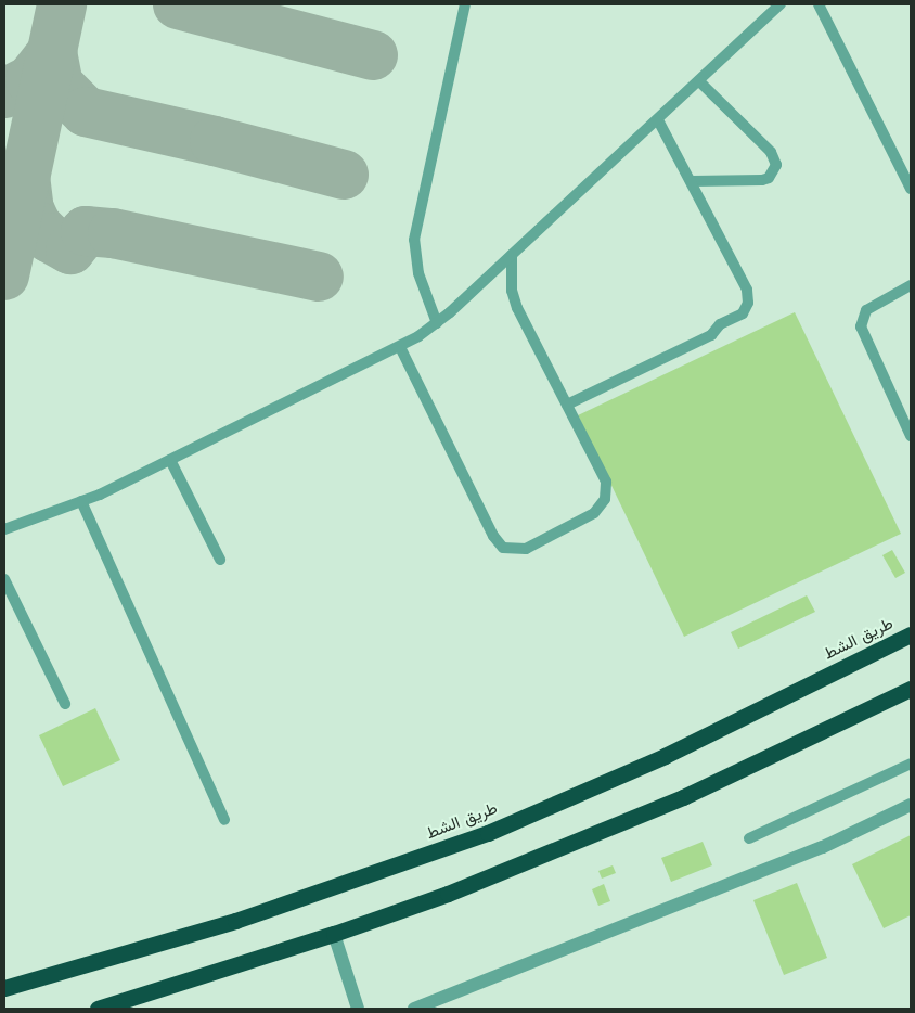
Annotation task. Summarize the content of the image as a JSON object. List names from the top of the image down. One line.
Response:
{"streets":{"highway":["طريق الشط"]}}
